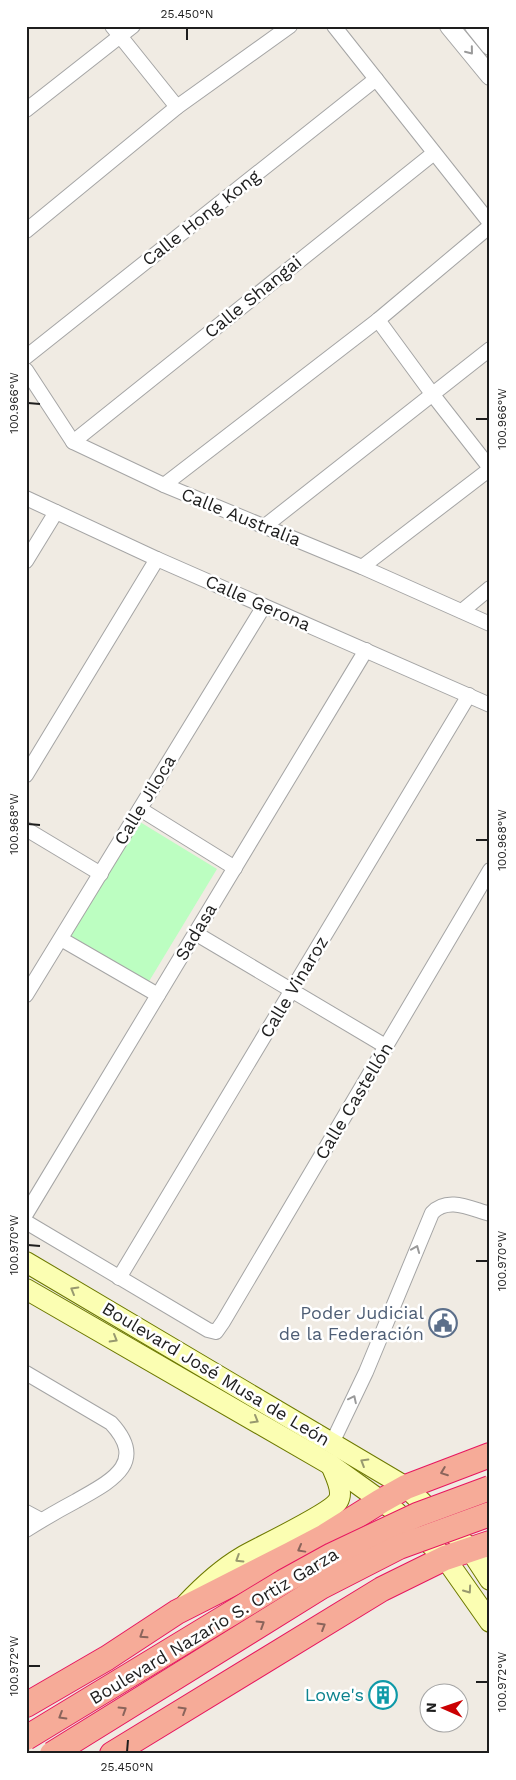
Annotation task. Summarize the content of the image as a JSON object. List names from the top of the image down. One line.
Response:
{"streets":{"highway":["Boulevard Nazario S. Ortiz Garza"],"main road":["Boulevard José Musa de León"],"street":["Calle Hong Kong","Calle Shangai","Calle Australia","Calle Gerona","Calle Jiloca","Sadasa","Calle Vinaroz","Calle Castellón"]},"crossings":[["Calle Shangai","Calle Australia"],["Calle Gerona","Calle Jiloca"],["Calle Gerona","Sadasa"],["Calle Gerona","Calle Vinaroz"],["Calle Vinaroz","Calle Castellón"]],"places":{"public building":["Poder Judicial de la Federación"],"building":["Lowe's"]},"north":"left","coordinates":["25.450°N","100.966°W","100.968°W","100.970°W","100.972°W"]}
